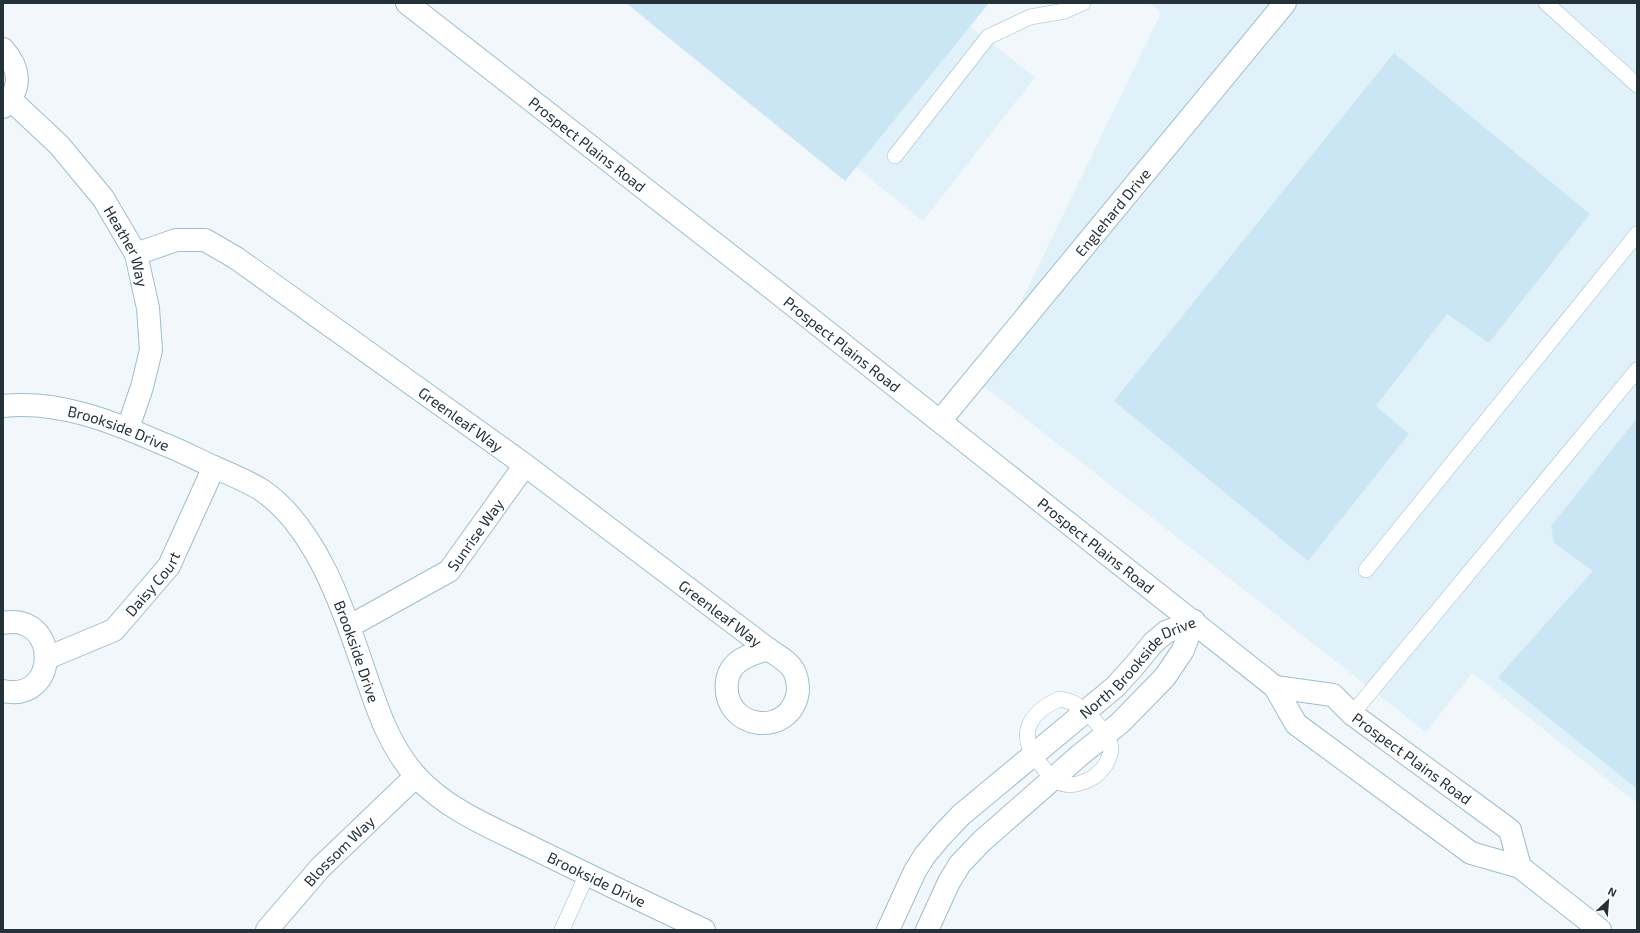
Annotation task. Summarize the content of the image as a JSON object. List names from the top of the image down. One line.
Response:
{"streets":{"street":["Prospect Plains Road","Englehard Drive","Heather Way","Greenleaf Way","Brookside Drive","Sunrise Way","Daisy Court","North Brookside Drive","Blossom Way"]},"crossings":[["Prospect Plains Road","Englehard Drive"],["Prospect Plains Road","North Brookside Drive"],["Heather Way","Greenleaf Way"],["Heather Way","Brookside Drive"],["Greenleaf Way","Sunrise Way"],["Brookside Drive","Sunrise Way"],["Brookside Drive","Daisy Court"],["Brookside Drive","Blossom Way"]],"north":"top right"}
